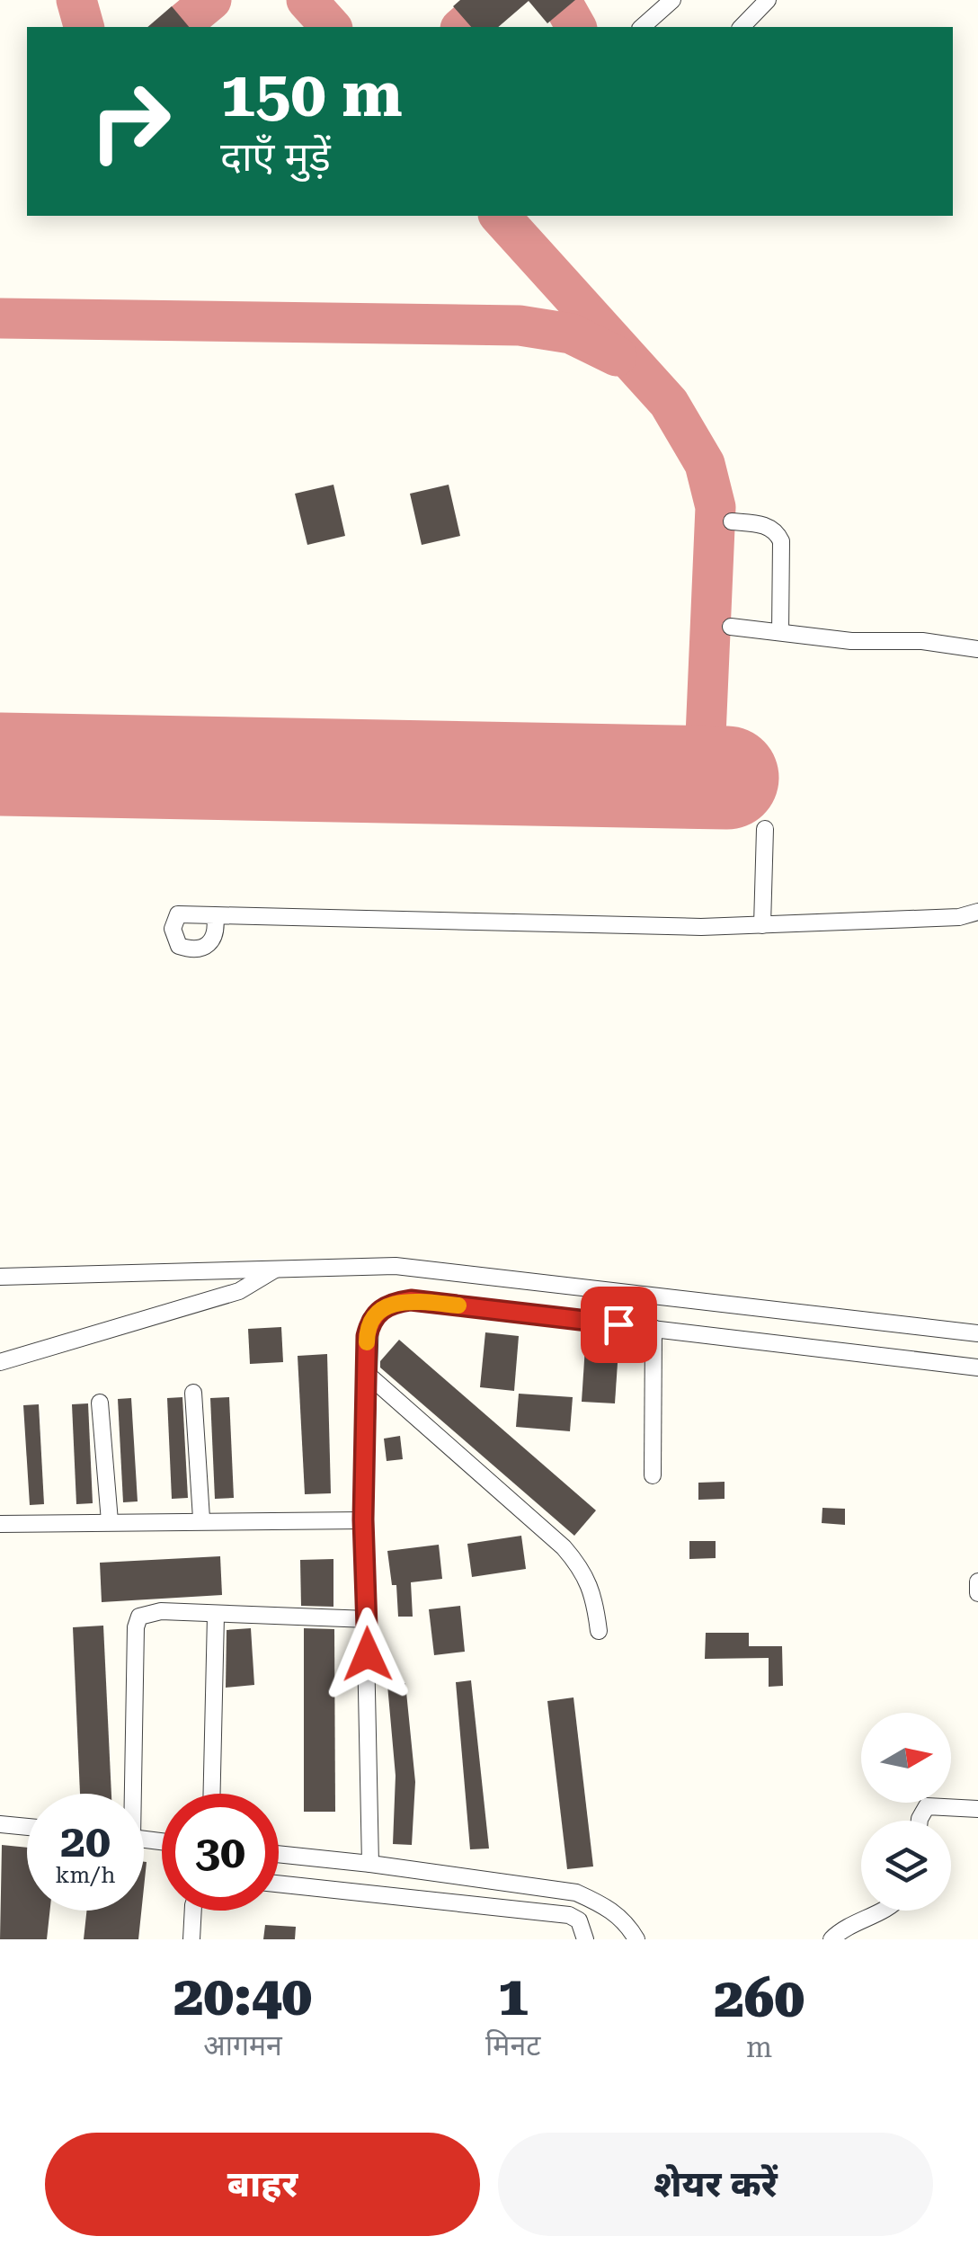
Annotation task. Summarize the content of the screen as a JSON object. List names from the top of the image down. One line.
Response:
{"north":"right","page":{"turn":["150 m","दाएँ मुड़ें"],"speed":"20 km/h","limit":"30","eta":["20:40","आगमन","1","मिनट","260","m"],"buttons":["बाहर","शेयर करें"]}}
